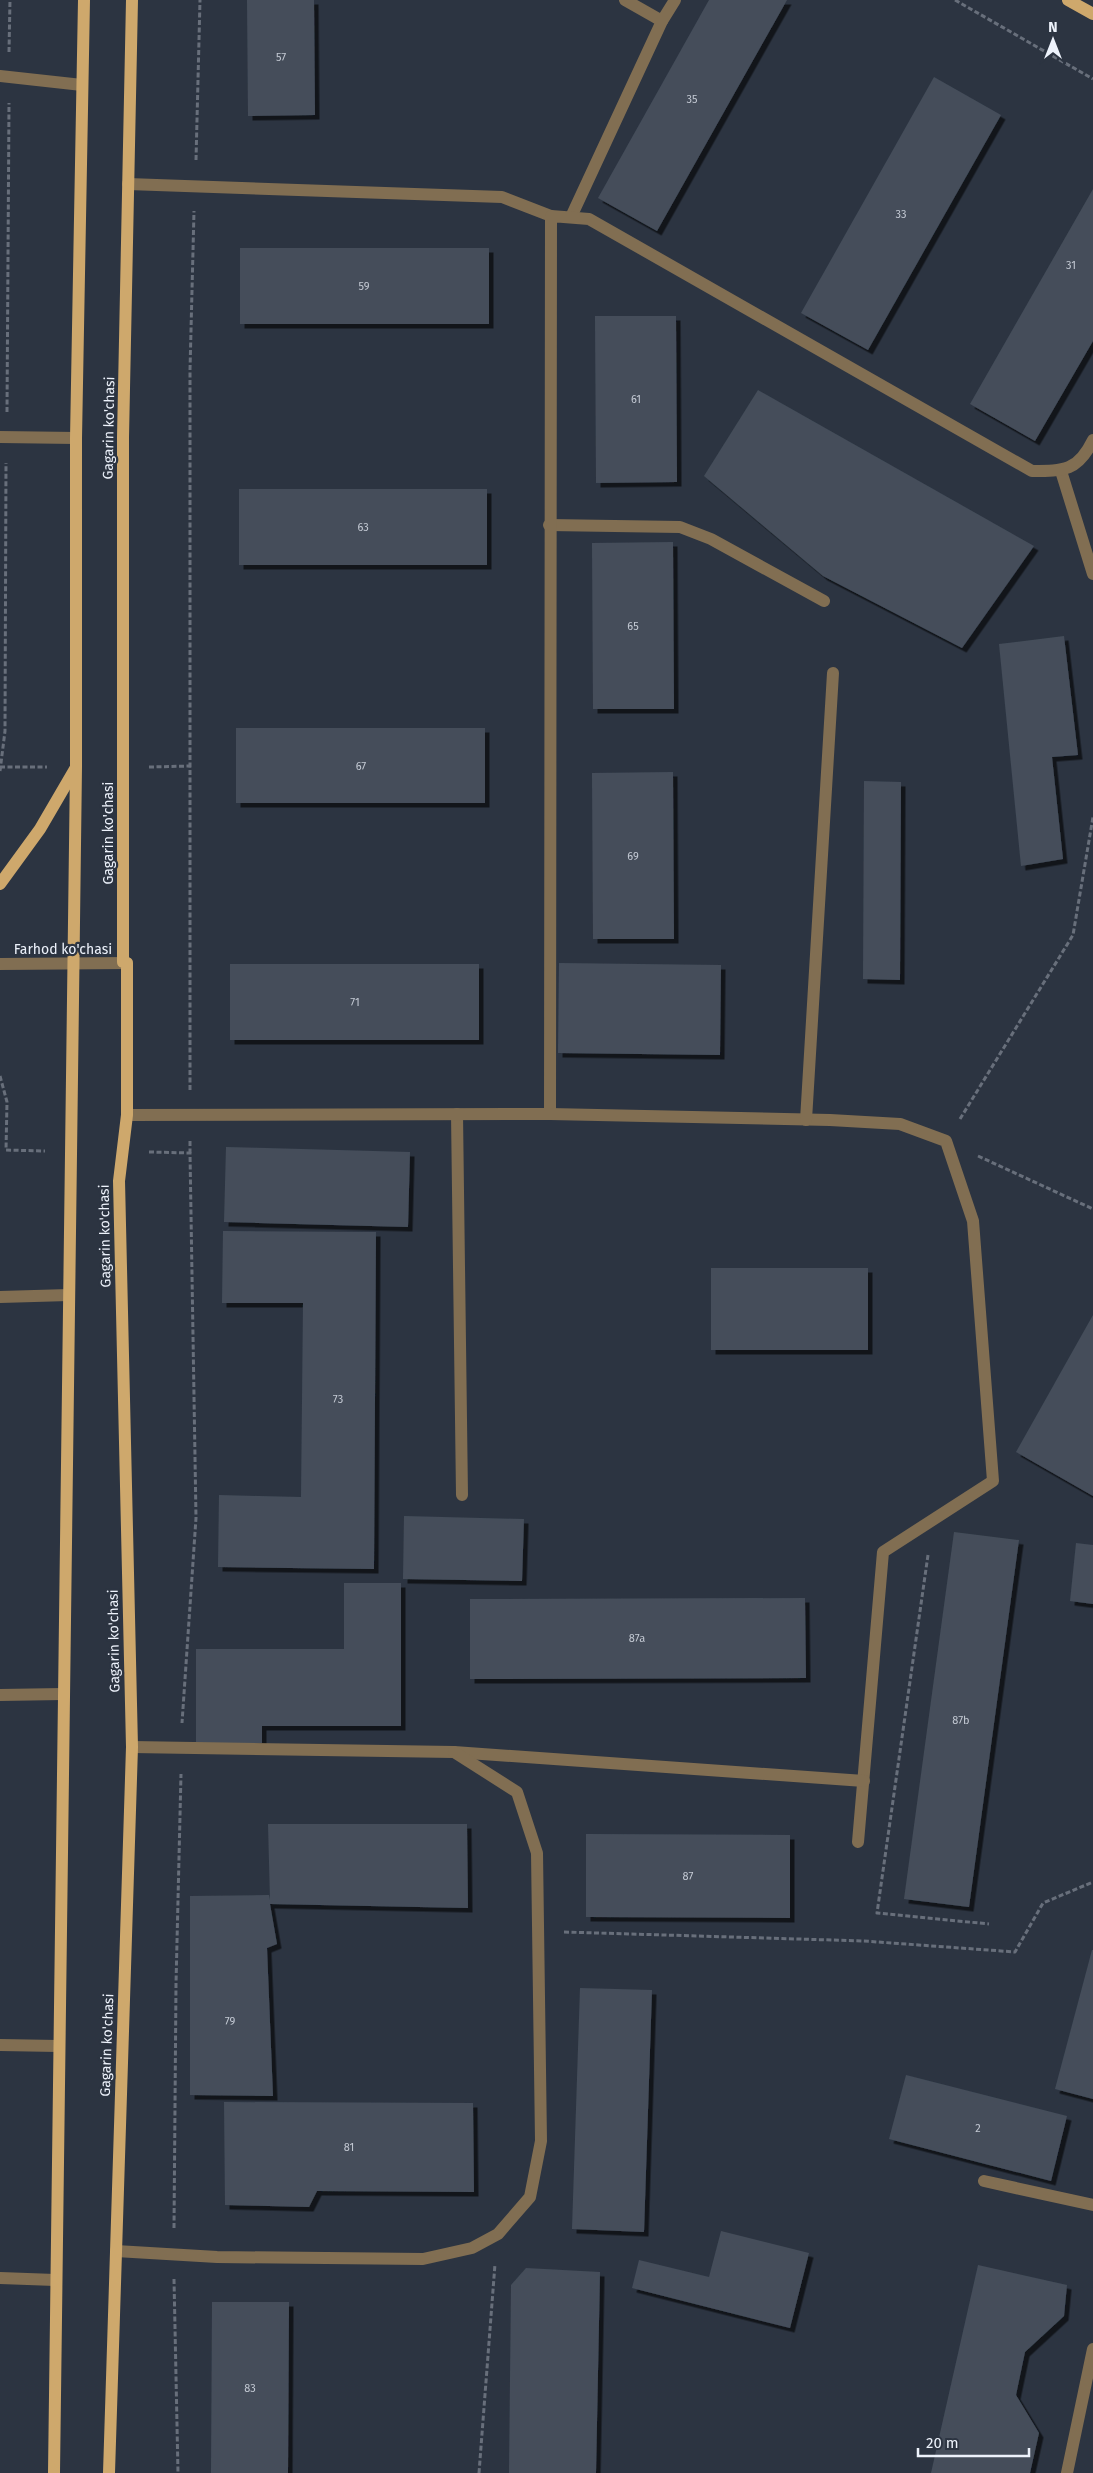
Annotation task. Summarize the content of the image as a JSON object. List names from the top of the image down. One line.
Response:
{"streets":{"main road":["Gagarin ko'chasi"],"street":["Farhod ko'chasi"]},"crossings":[["Gagarin ko'chasi","Farhod ko'chasi"]],"house_numbers":["57","35","33","31","59","61","63","65","67","69","71","73","87a","87b","87","79","2","81","83"],"scale_bar":"20 m","north":"top"}
